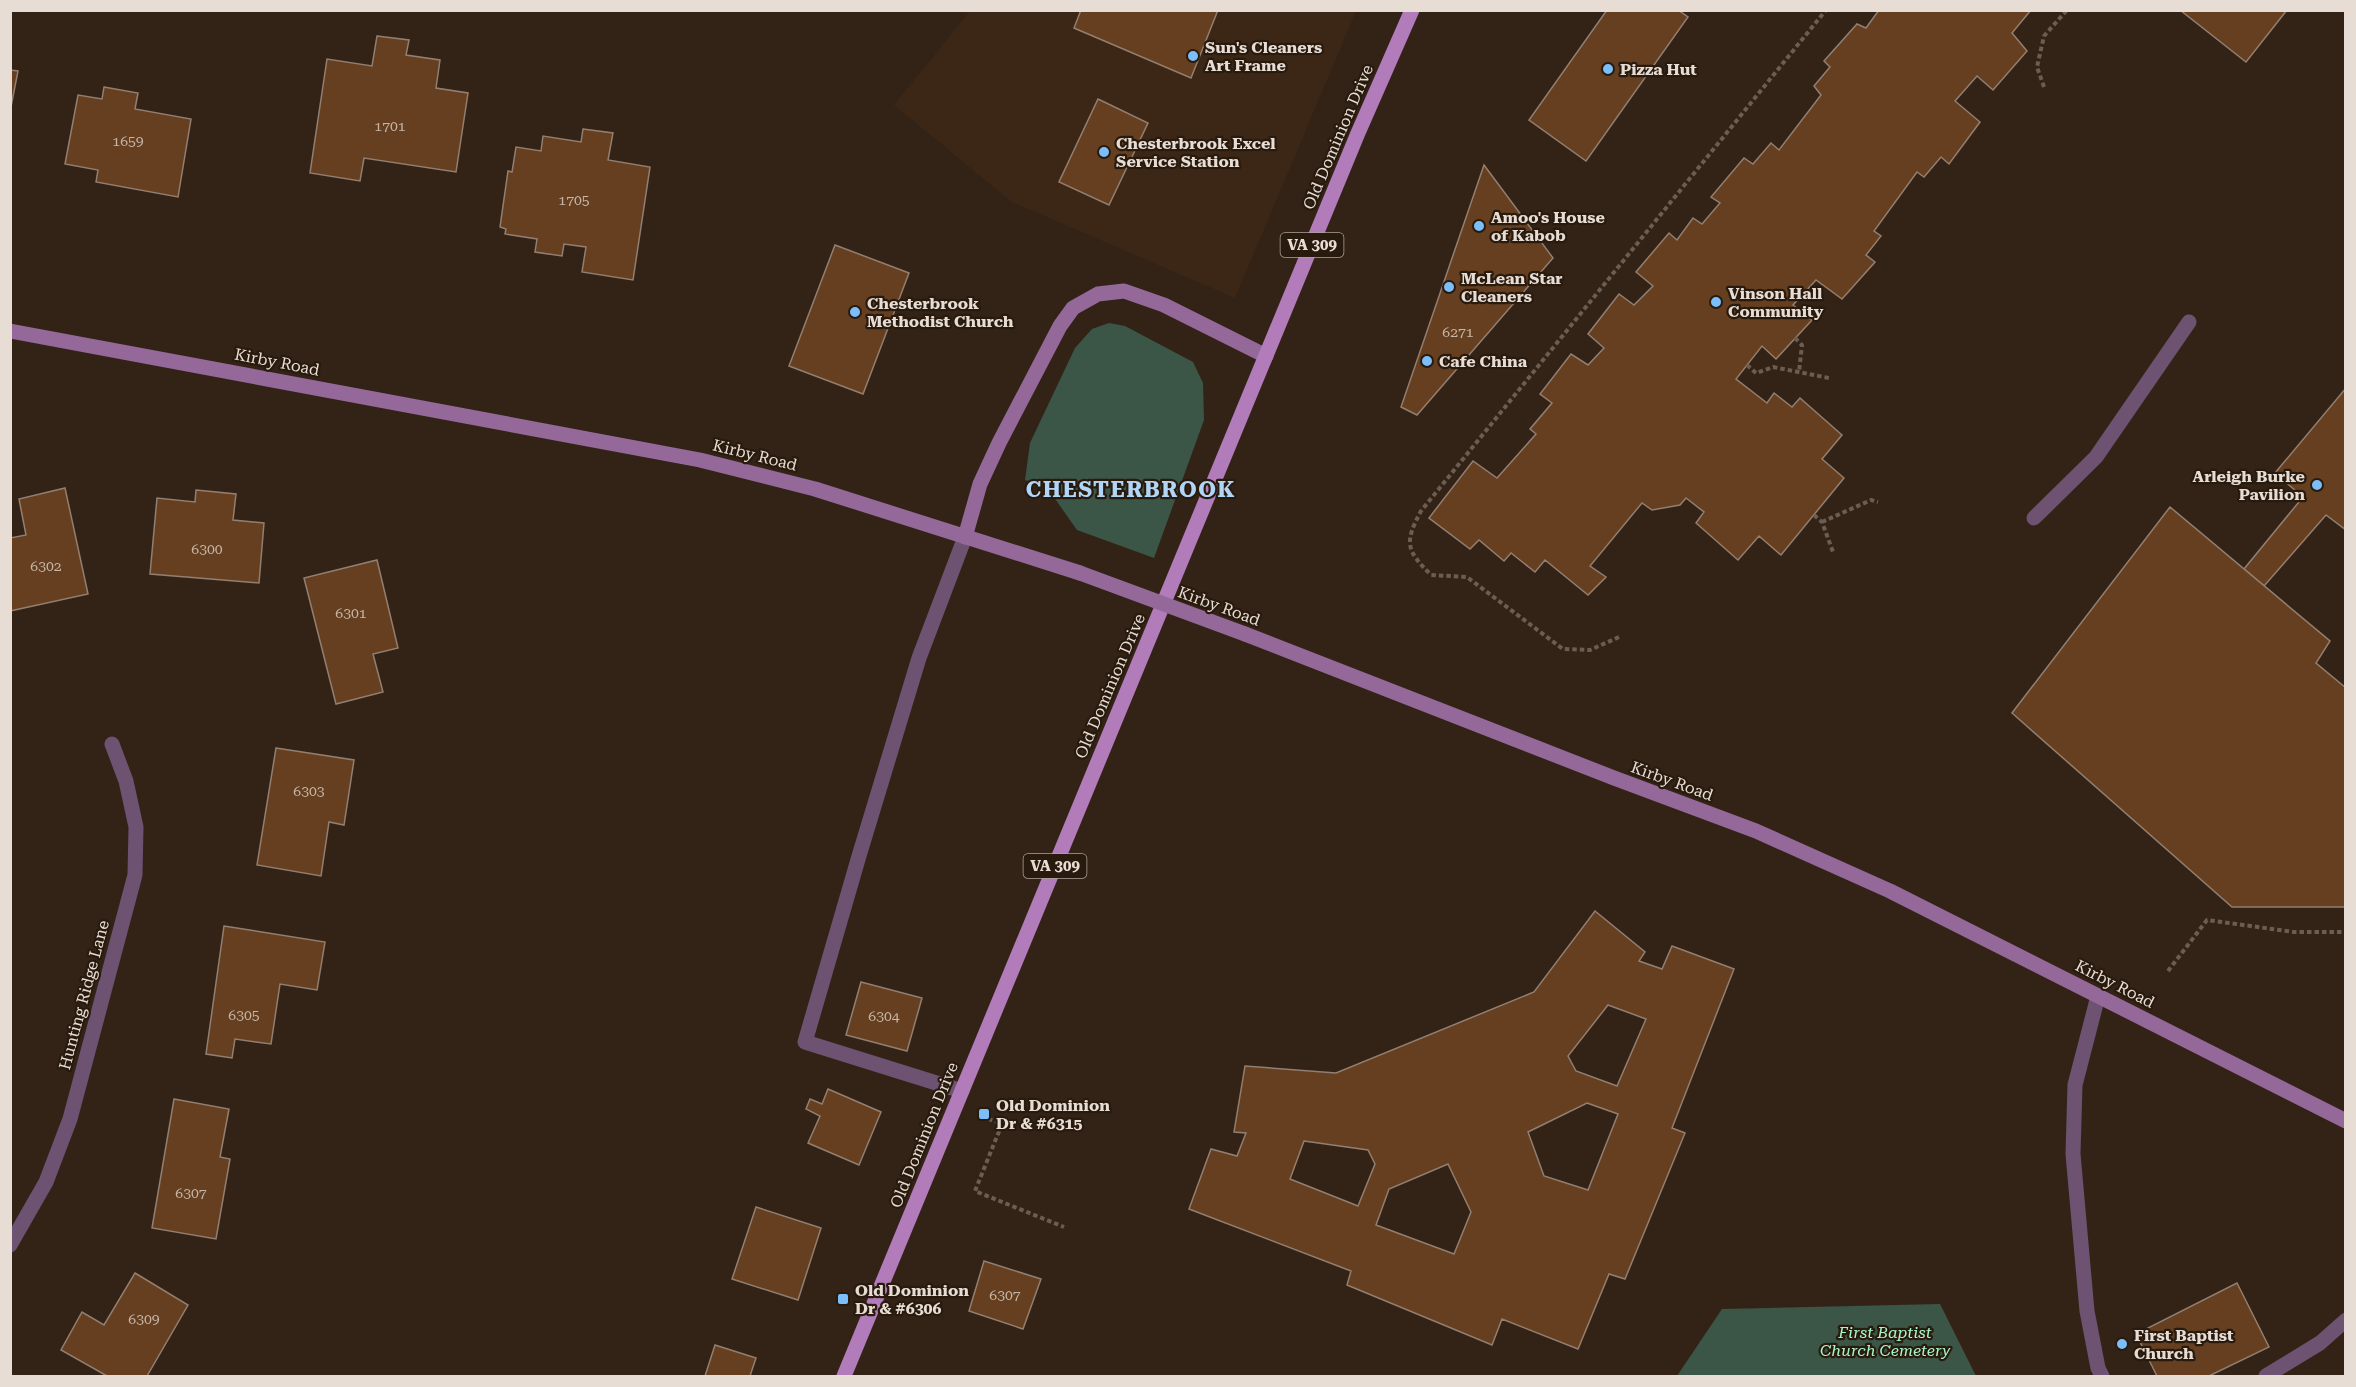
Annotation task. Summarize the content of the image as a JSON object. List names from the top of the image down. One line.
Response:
{"streets":{"main road":["Old Dominion Drive","VA 309","Kirby Road"],"street":["Hunting Ridge Lane"]},"districts":["CHESTERBROOK"],"parks":["First Baptist Church Cemetery"],"places":{"other":["Sun's Cleaners Art Frame","Pizza Hut","Chesterbrook Excel Service Station","Amoo's House of Kabob","McLean Star Cleaners","Vinson Hall Community","Chesterbrook Methodist Church","Cafe China","Arleigh Burke Pavilion","First Baptist Church"],"transit":["Old Dominion Dr & #6315","Old Dominion Dr & #6306"]},"house_numbers":["1701","1659","1705","6271","6300","6302","6301","6303","6305","6304","6307","6307","6309"]}
